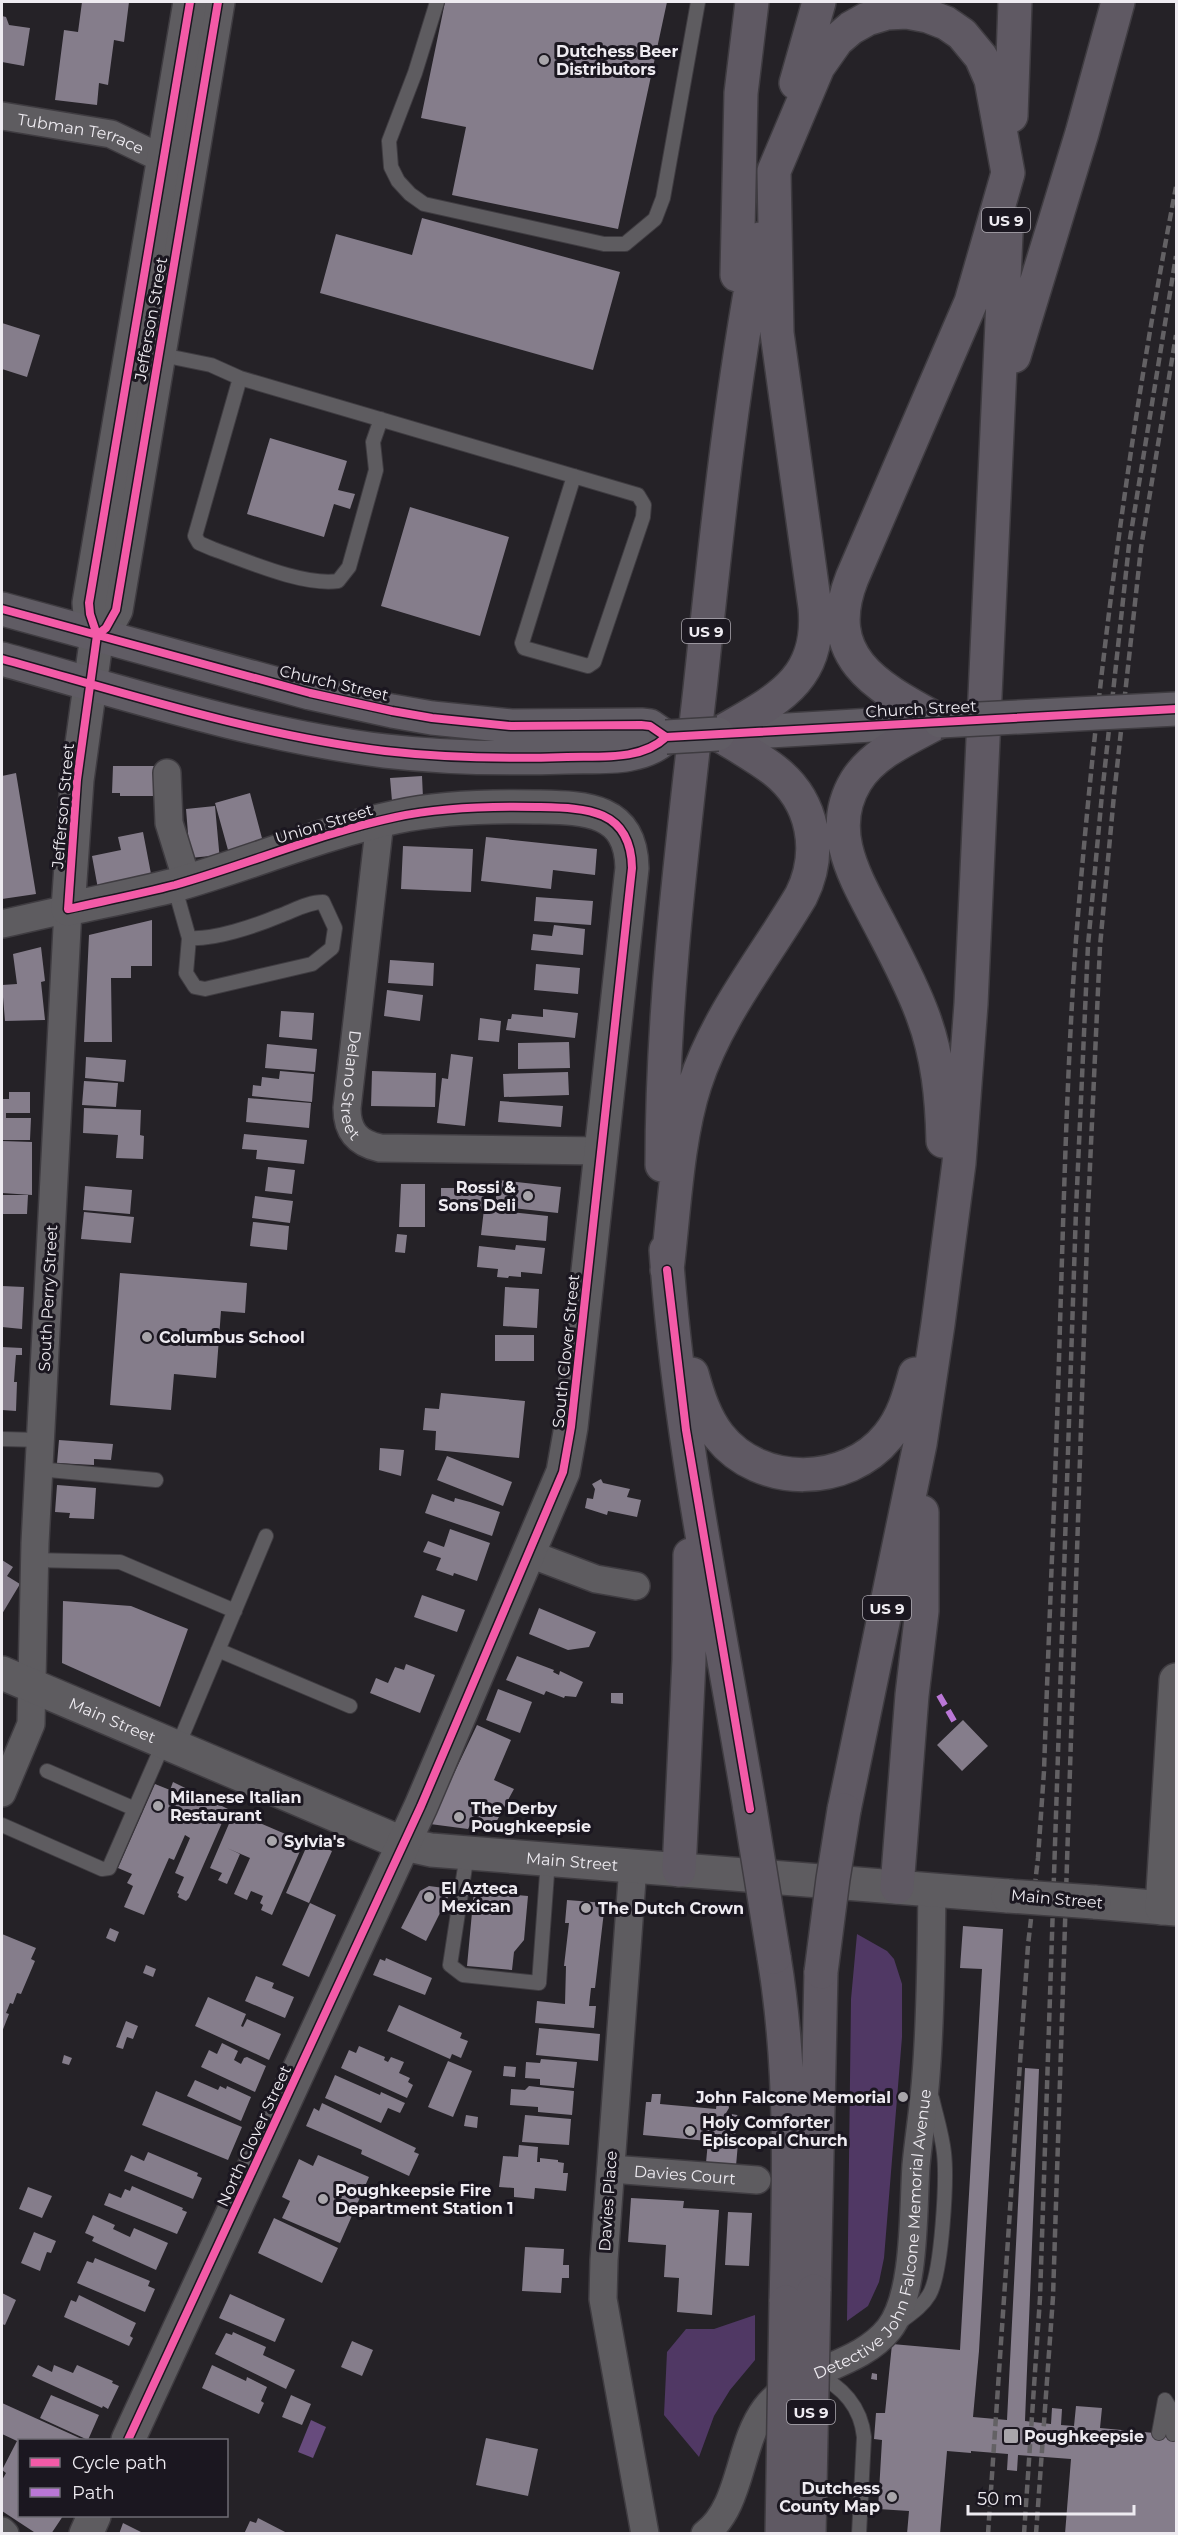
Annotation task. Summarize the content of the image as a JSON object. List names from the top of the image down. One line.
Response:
{"streets":{"highway":["US 9","Church Street"],"street":["Tubman Terrace","Jefferson Street","Union Street","Delano Street","South Perry Street","South Clover Street","Main Street","North Clover Street","Davies Court","Davies Place","Detective John Falcone Memorial Avenue"]},"crossings":[["Tubman Terrace","Jefferson Street"],["Jefferson Street","Church Street"],["Jefferson Street","Union Street"],["Jefferson Street","South Perry Street"],["Union Street","Delano Street"],["Union Street","South Perry Street"],["Union Street","South Clover Street"],["Delano Street","South Clover Street"],["South Perry Street","Main Street"],["South Clover Street","Main Street"],["South Clover Street","North Clover Street"],["Main Street","North Clover Street"],["Main Street","Davies Place"],["Main Street","Detective John Falcone Memorial Avenue"],["Davies Court","Davies Place"]],"places":{"other":["Dutchess Beer Distributors","Rossi & Sons Deli","Columbus School","Milanese Italian Restaurant","The Derby Poughkeepsie","Sylvia's","El Azteca Mexican","The Dutch Crown","John Falcone Memorial","Holy Comforter Episcopal Church","Poughkeepsie Fire Department Station 1","Dutchess County Map"],"transit":["Poughkeepsie"]},"legend":["Cycle path","Path"],"scale_bar":"50 m"}
